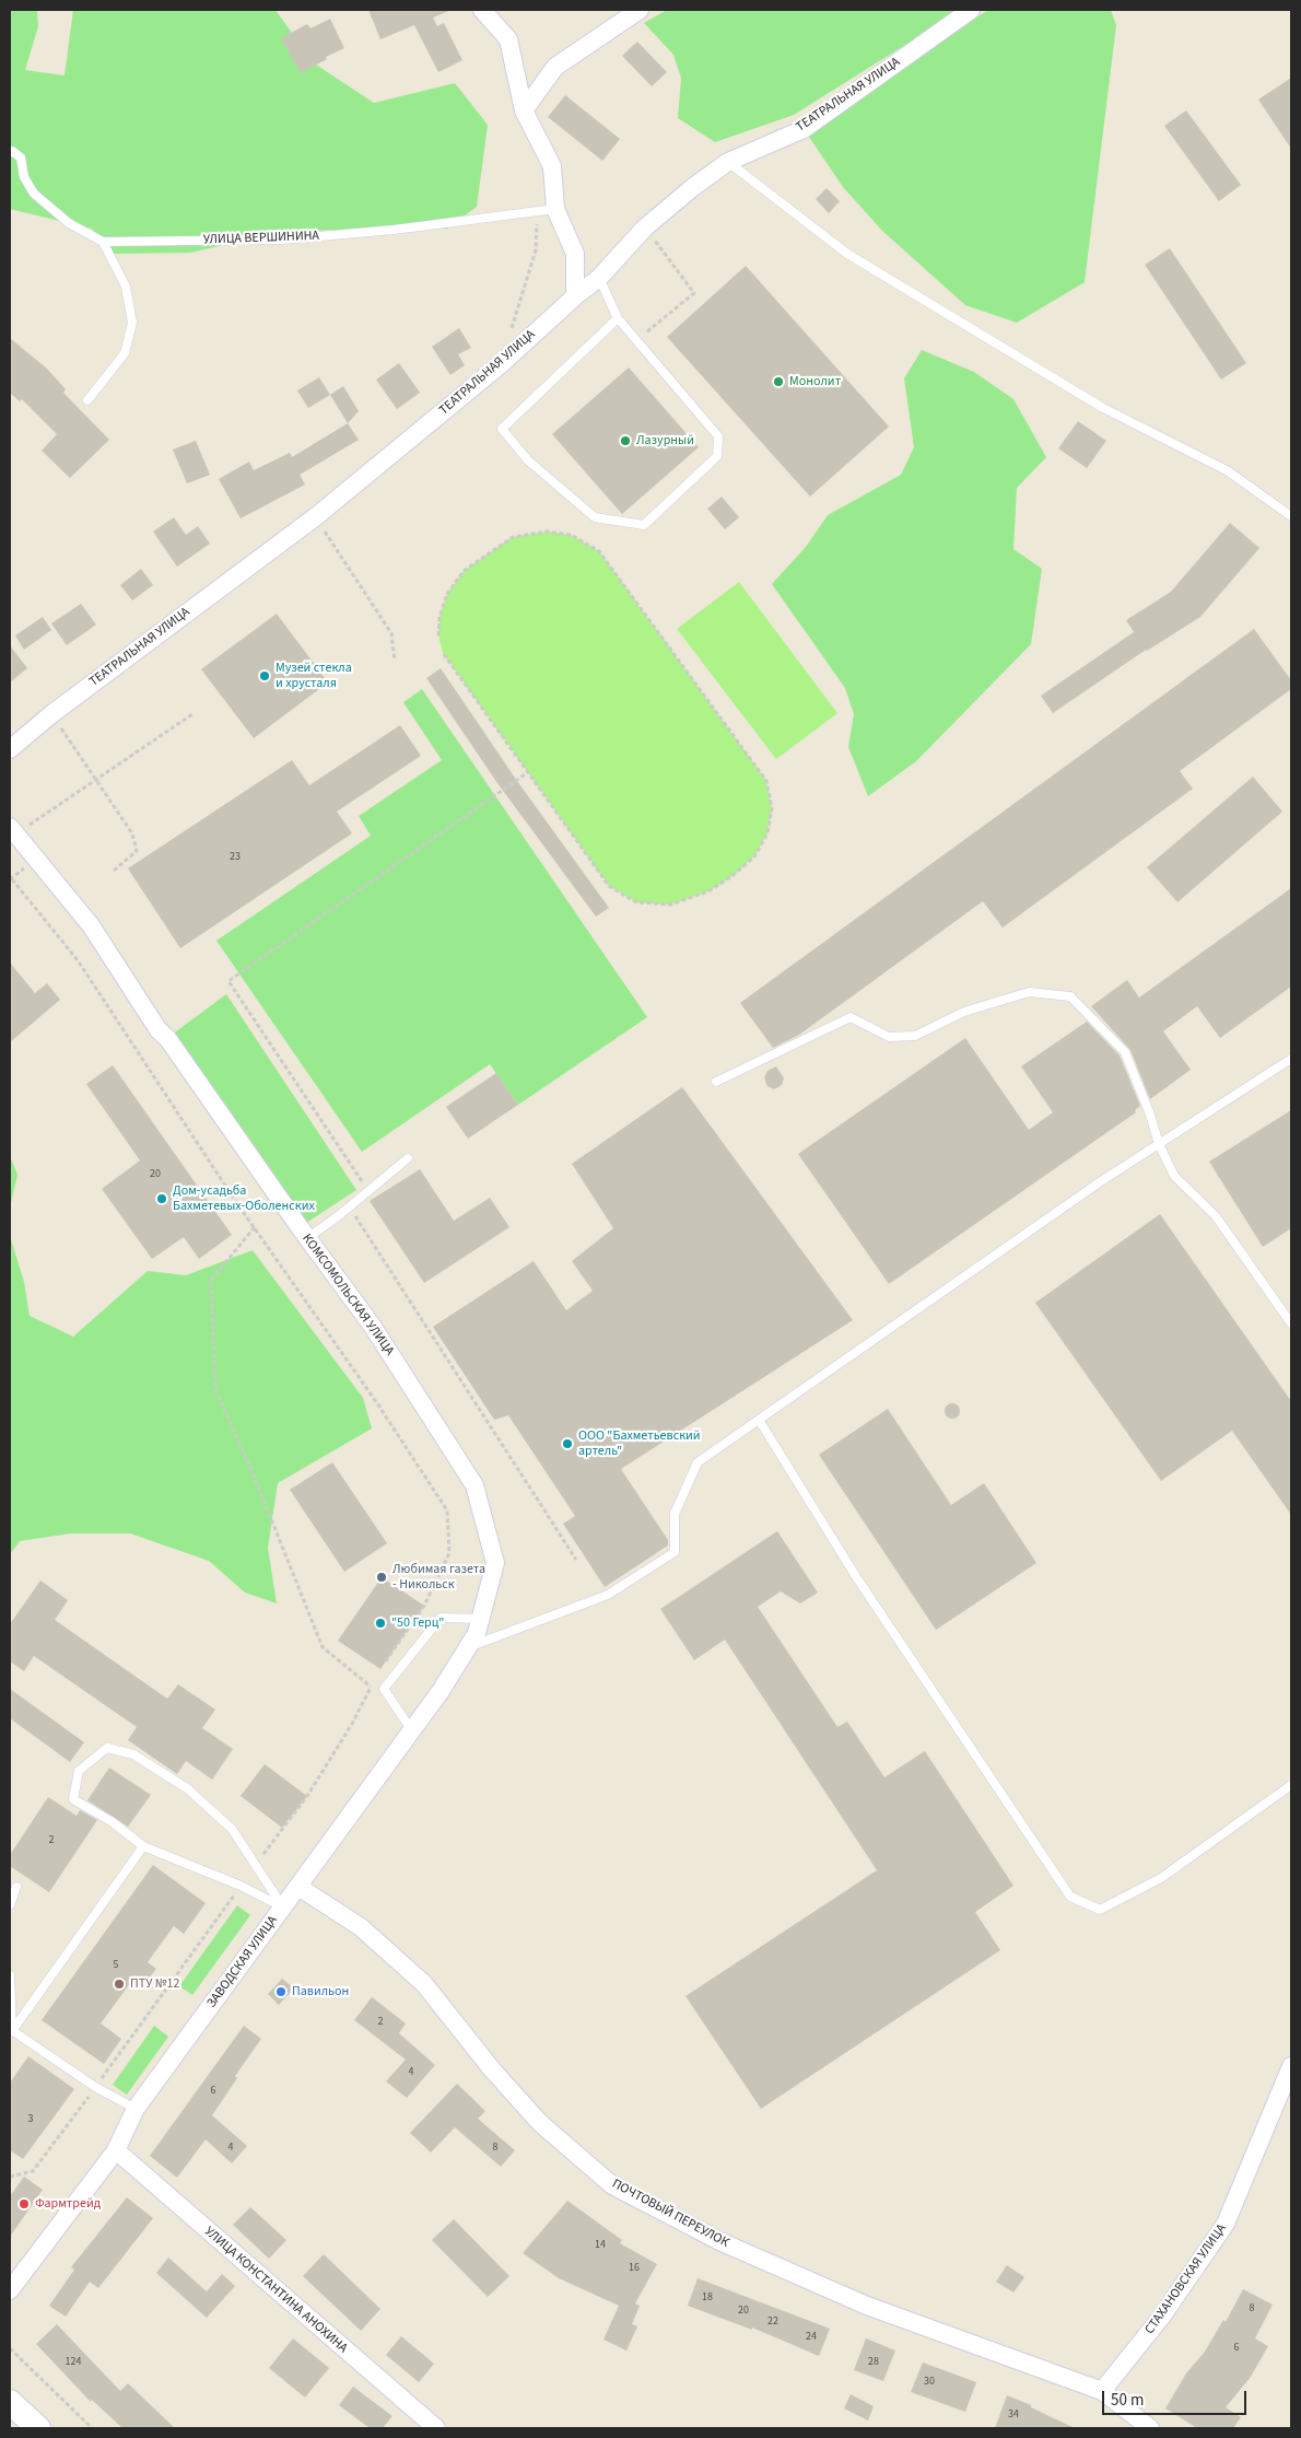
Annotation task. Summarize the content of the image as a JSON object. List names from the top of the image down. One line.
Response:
{"streets":{"street":["ТЕАТРАЛЬНАЯ УЛИЦА","КОМСОМОЛЬСКАЯ УЛИЦА","ЗАВОДСКАЯ УЛИЦА","ПОЧТОВЫЙ ПЕРЕУЛОК","СТАХАНОВСКАЯ УЛИЦА","УЛИЦА КОНСТАНТИНА АНОХИНА"],"lane":["УЛИЦА ВЕРШИНИНА"]},"crossings":[["КОМСОМОЛЬСКАЯ УЛИЦА","ЗАВОДСКАЯ УЛИЦА"],["ЗАВОДСКАЯ УЛИЦА","ПОЧТОВЫЙ ПЕРЕУЛОК"],["ЗАВОДСКАЯ УЛИЦА","УЛИЦА КОНСТАНТИНА АНОХИНА"],["ПОЧТОВЫЙ ПЕРЕУЛОК","СТАХАНОВСКАЯ УЛИЦА"]],"places":["Монолит","Лазурный","Музей стекла и хрусталя","Дом-усадьба Бахметевых-Оболенских","ООО \"Бахметьевский артель\"","Любимая газета - Никольск","\"50 Герц\"","ПТУ №12","Павильон","Фармтрейд"],"house_numbers":["23","20","2","5","2","4","6","3","4","8","14","16","18","8","20","22","24","6","124","28","30","34"],"scale_bar":"50 m"}
